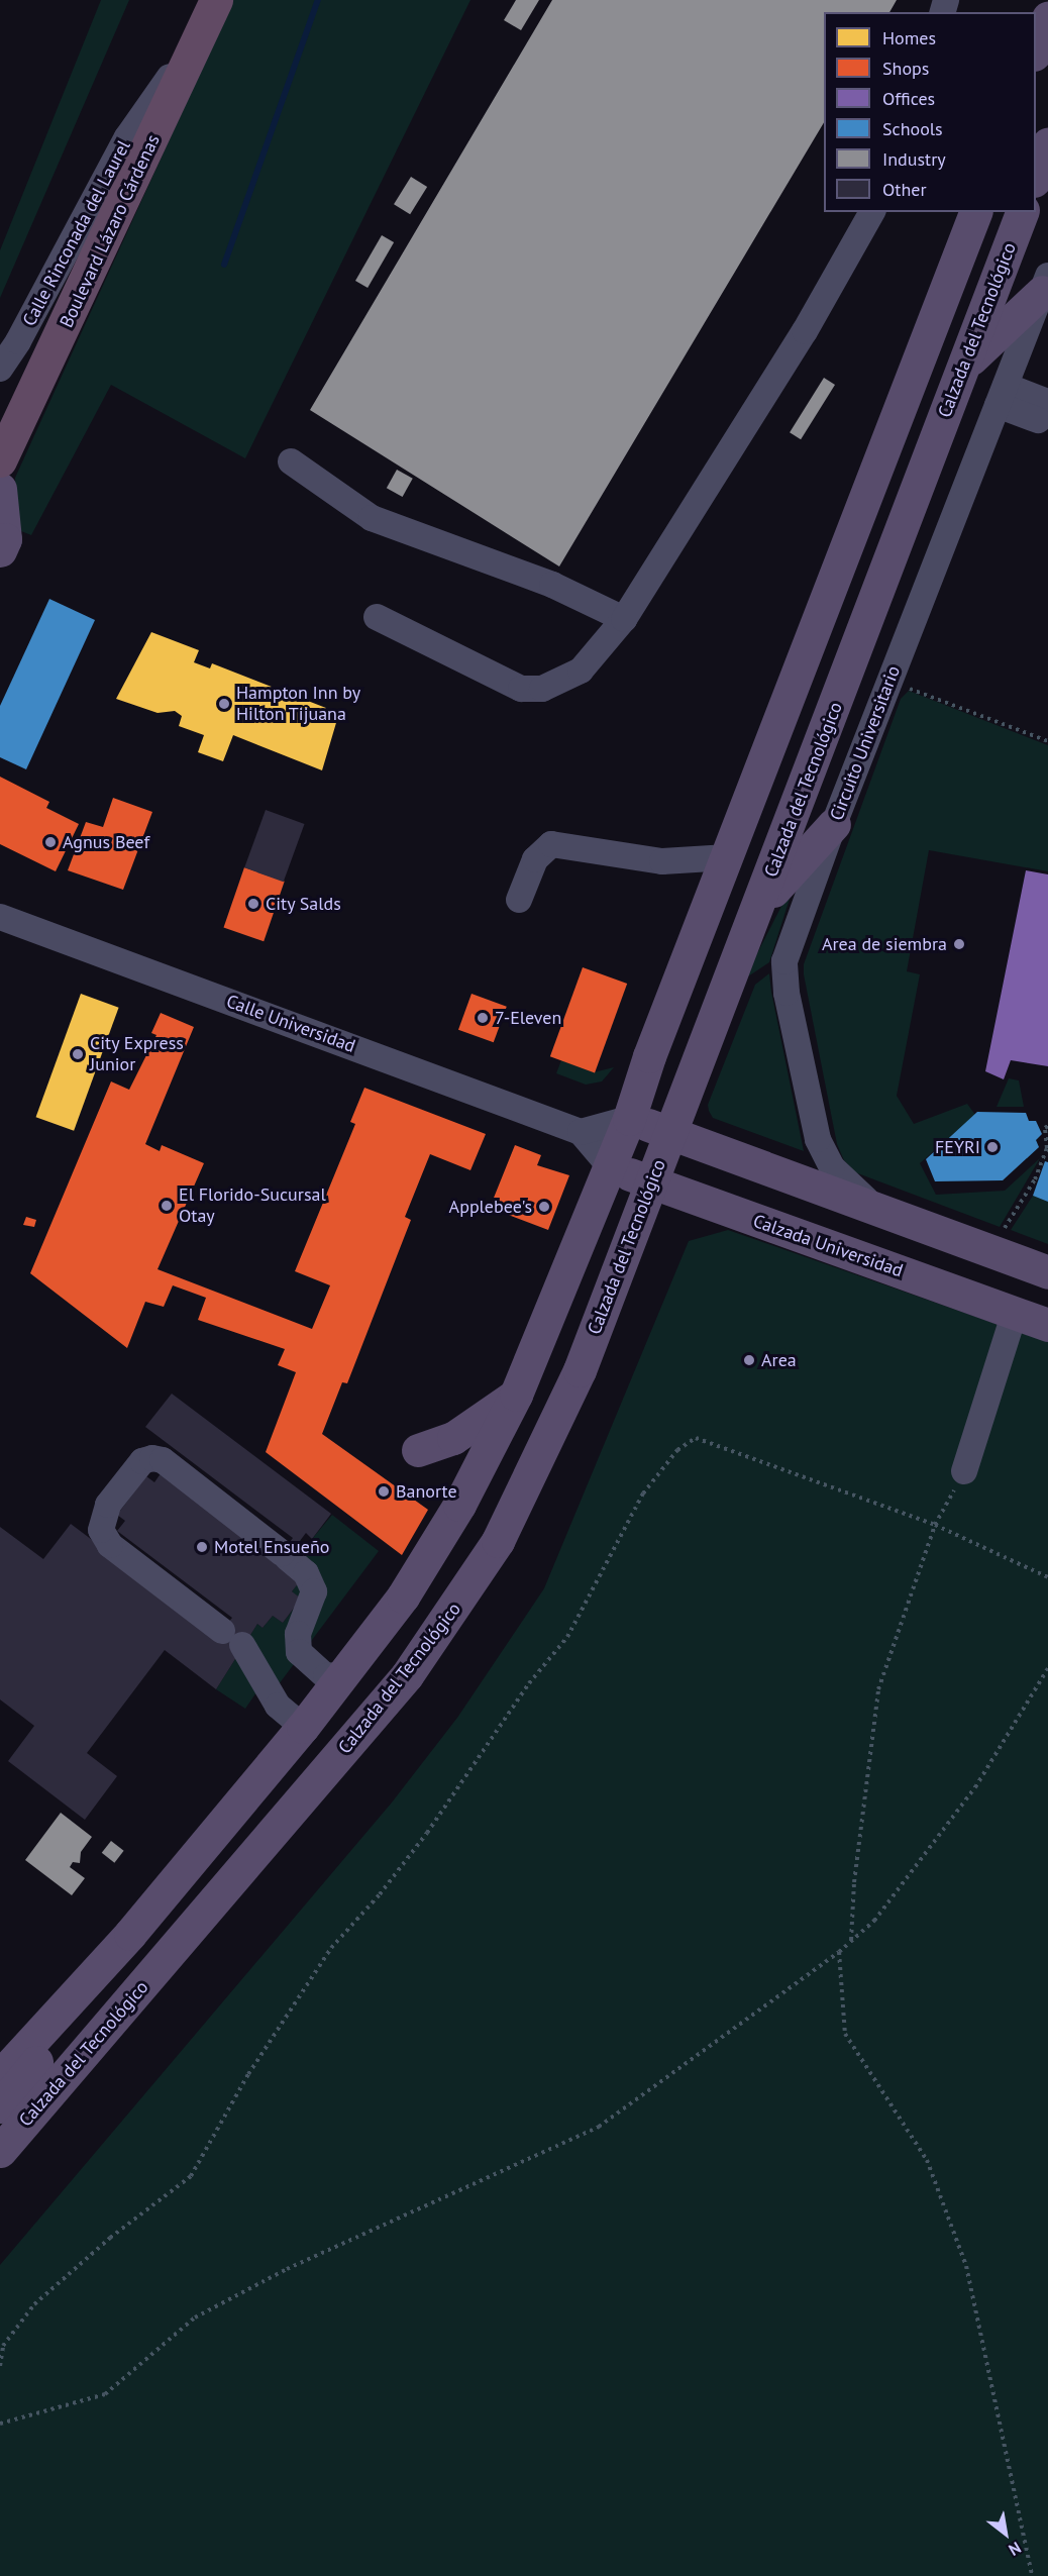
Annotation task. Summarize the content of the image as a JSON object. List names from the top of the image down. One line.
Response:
{"streets":{"highway":["Boulevard Lázaro Cárdenas"],"main road":["Calzada del Tecnológico","Calzada Universidad"],"street":["Calle Rinconada del Laurel","Circuito Universitario","Calle Universidad"]},"crossings":[["Boulevard Lázaro Cárdenas","Calle Rinconada del Laurel"],["Calzada del Tecnológico","Calzada Universidad"]],"places":["Hampton Inn by Hilton Tijuana","Agnus Beef","City Salds","Area de siembra","7-Eleven","City Express Junior","FEYRI","El Florido-Sucursal Otay","Applebee's","Area","Banorte","Motel Ensueño"],"legend":["Homes","Shops","Offices","Schools","Industry","Other"],"north":"bottom right"}
